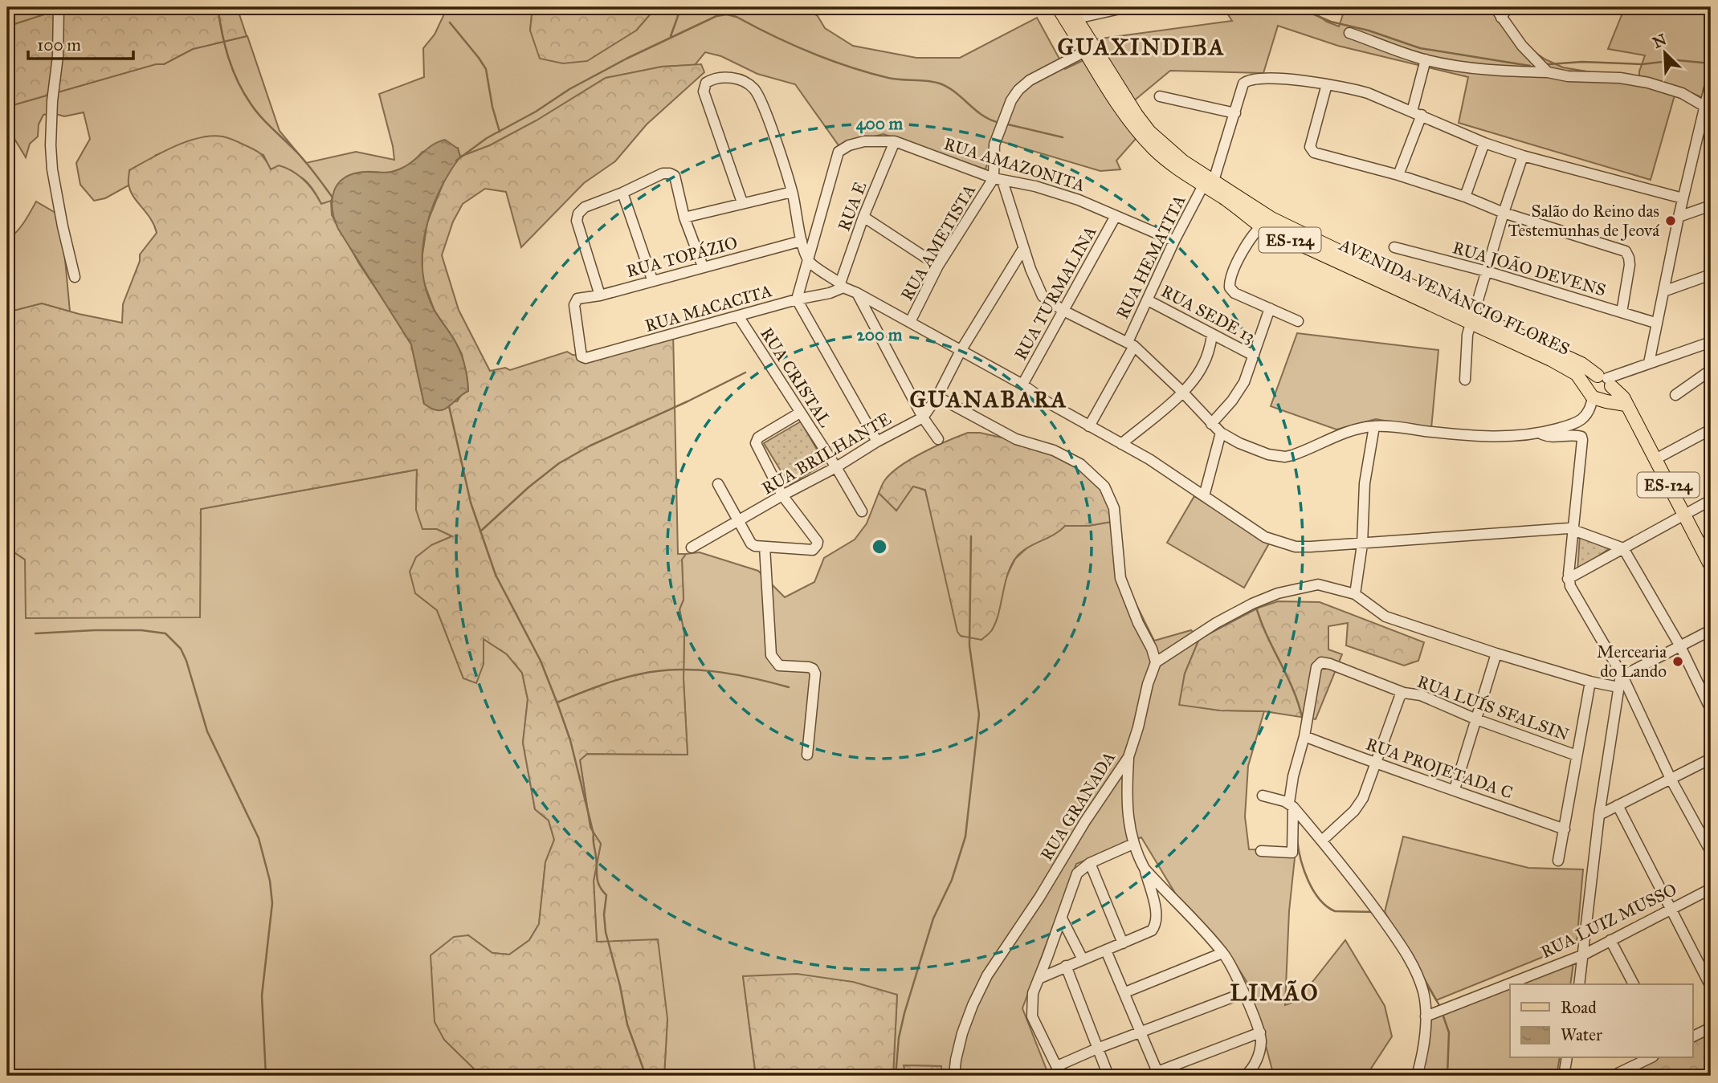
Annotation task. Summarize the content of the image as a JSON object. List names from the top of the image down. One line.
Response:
{"streets":{"main road":["ES-124","AVENIDA VENÂNCIO FLORES"],"street":["RUA AMAZONITA","RUA E","RUA AMETISTA","RUA TOPÁZIO","RUA HEMATITA","RUA JOÃO DEVENS","RUA TURMALINA","RUA MACACITA","RUA SEDE 13","RUA CRISTAL","RUA BRILHANTE","RUA LUÍS SFALSIN","RUA PROJETADA C","RUA GRANADA","RUA LUIZ MUSSO"]},"crossings":[["RUA AMAZONITA","RUA E"],["RUA AMAZONITA","RUA AMETISTA"],["RUA AMAZONITA","RUA HEMATITA"],["RUA AMAZONITA","RUA TURMALINA"],["RUA E","RUA MACACITA"],["RUA TOPÁZIO","RUA MACACITA"],["RUA HEMATITA","AVENIDA VENÂNCIO FLORES"],["RUA HEMATITA","RUA SEDE 13"],["RUA MACACITA","RUA CRISTAL"],["RUA CRISTAL","RUA BRILHANTE"],["RUA LUÍS SFALSIN","RUA PROJETADA C"]],"districts":["GUAXINDIBA","GUANABARA","LIMÃO"],"places":["Salão do Reino das Testemunhas de Jeová","Mercearia do Lando"],"legend":["Road","Water"],"scale_bar":"100 m","north":"top left","rings":["400 m","200 m"]}
